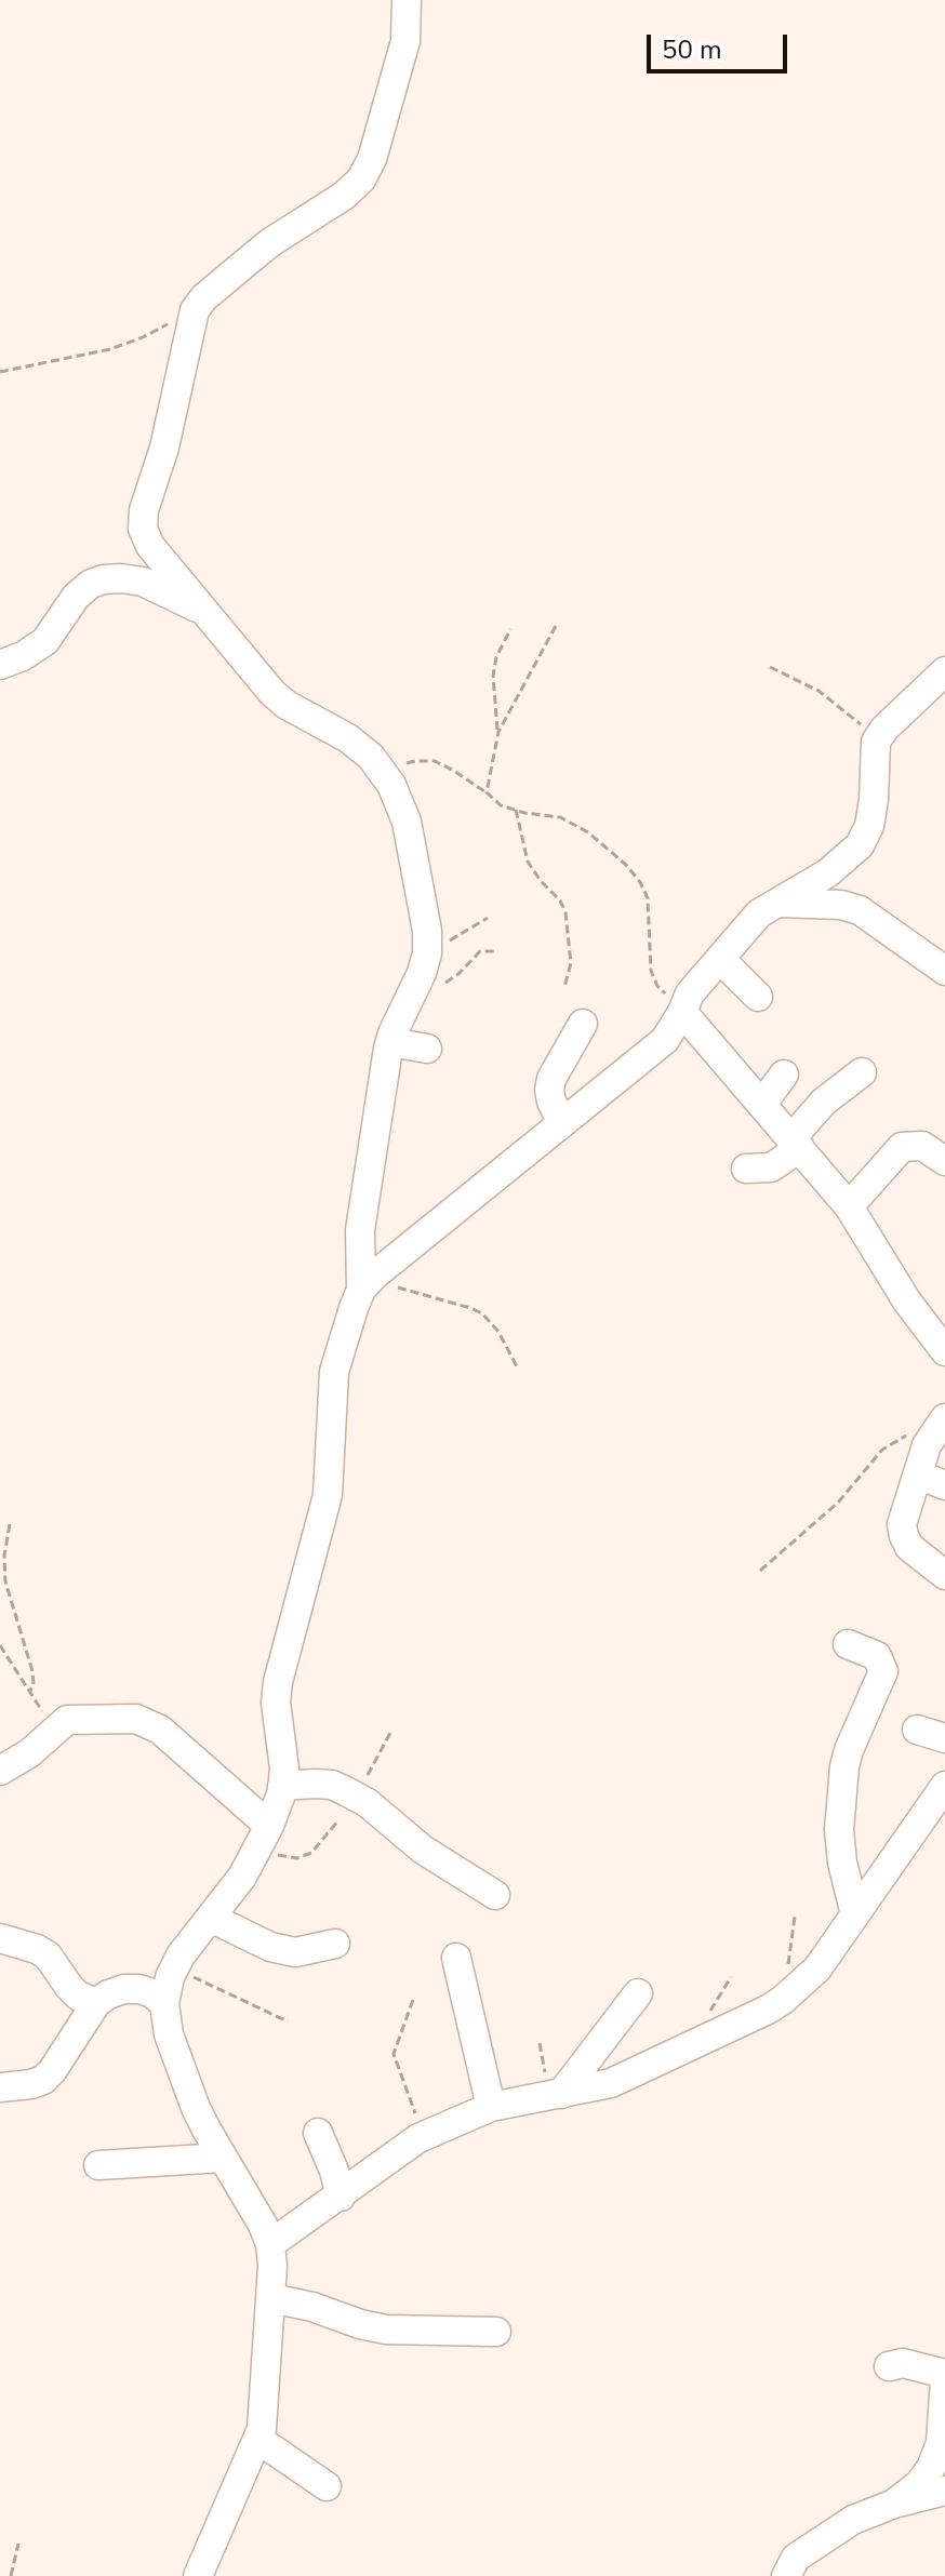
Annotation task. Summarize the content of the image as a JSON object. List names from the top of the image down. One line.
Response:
{"scale_bar":"50 m"}
